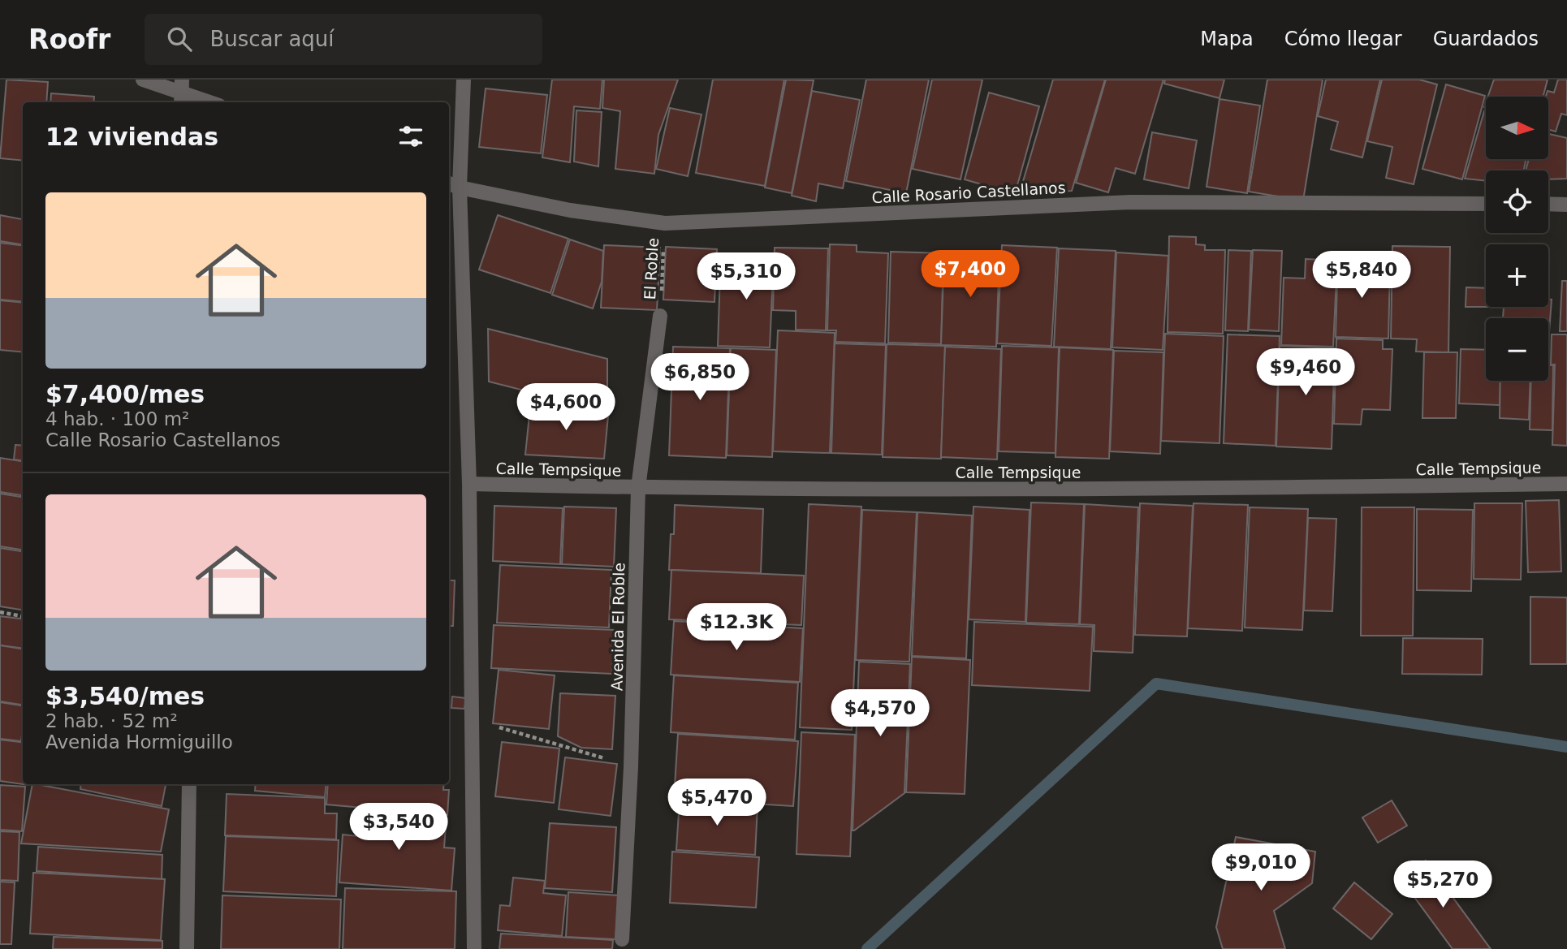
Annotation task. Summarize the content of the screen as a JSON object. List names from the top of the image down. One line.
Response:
{"streets":{"street":["Calle Rosario Castellanos","Calle Tempsique","Avenida El Roble"],"path":["El Roble"]},"crossings":[["Calle Rosario Castellanos","El Roble"],["El Roble","Avenida El Roble"],["Calle Tempsique","Avenida El Roble"]],"north":"right","page":{"header":"Roofr","search":"Buscar aquí","nav":["Mapa","Cómo llegar","Guardados"],"map_buttons":["+","−"],"heading":"12 viviendas","list":[{"name":"$7,400/mes","note":"4 hab. · 100 m² · Calle Rosario Castellanos"},{"name":"$3,540/mes","note":"2 hab. · 52 m² · Avenida Hormiguillo"}],"price":["$7,400","$5,840","$5,310","$9,460","$6,850","$4,600","$12.3K","$4,570","$5,470","$3,540","$9,010","$5,270"]}}
